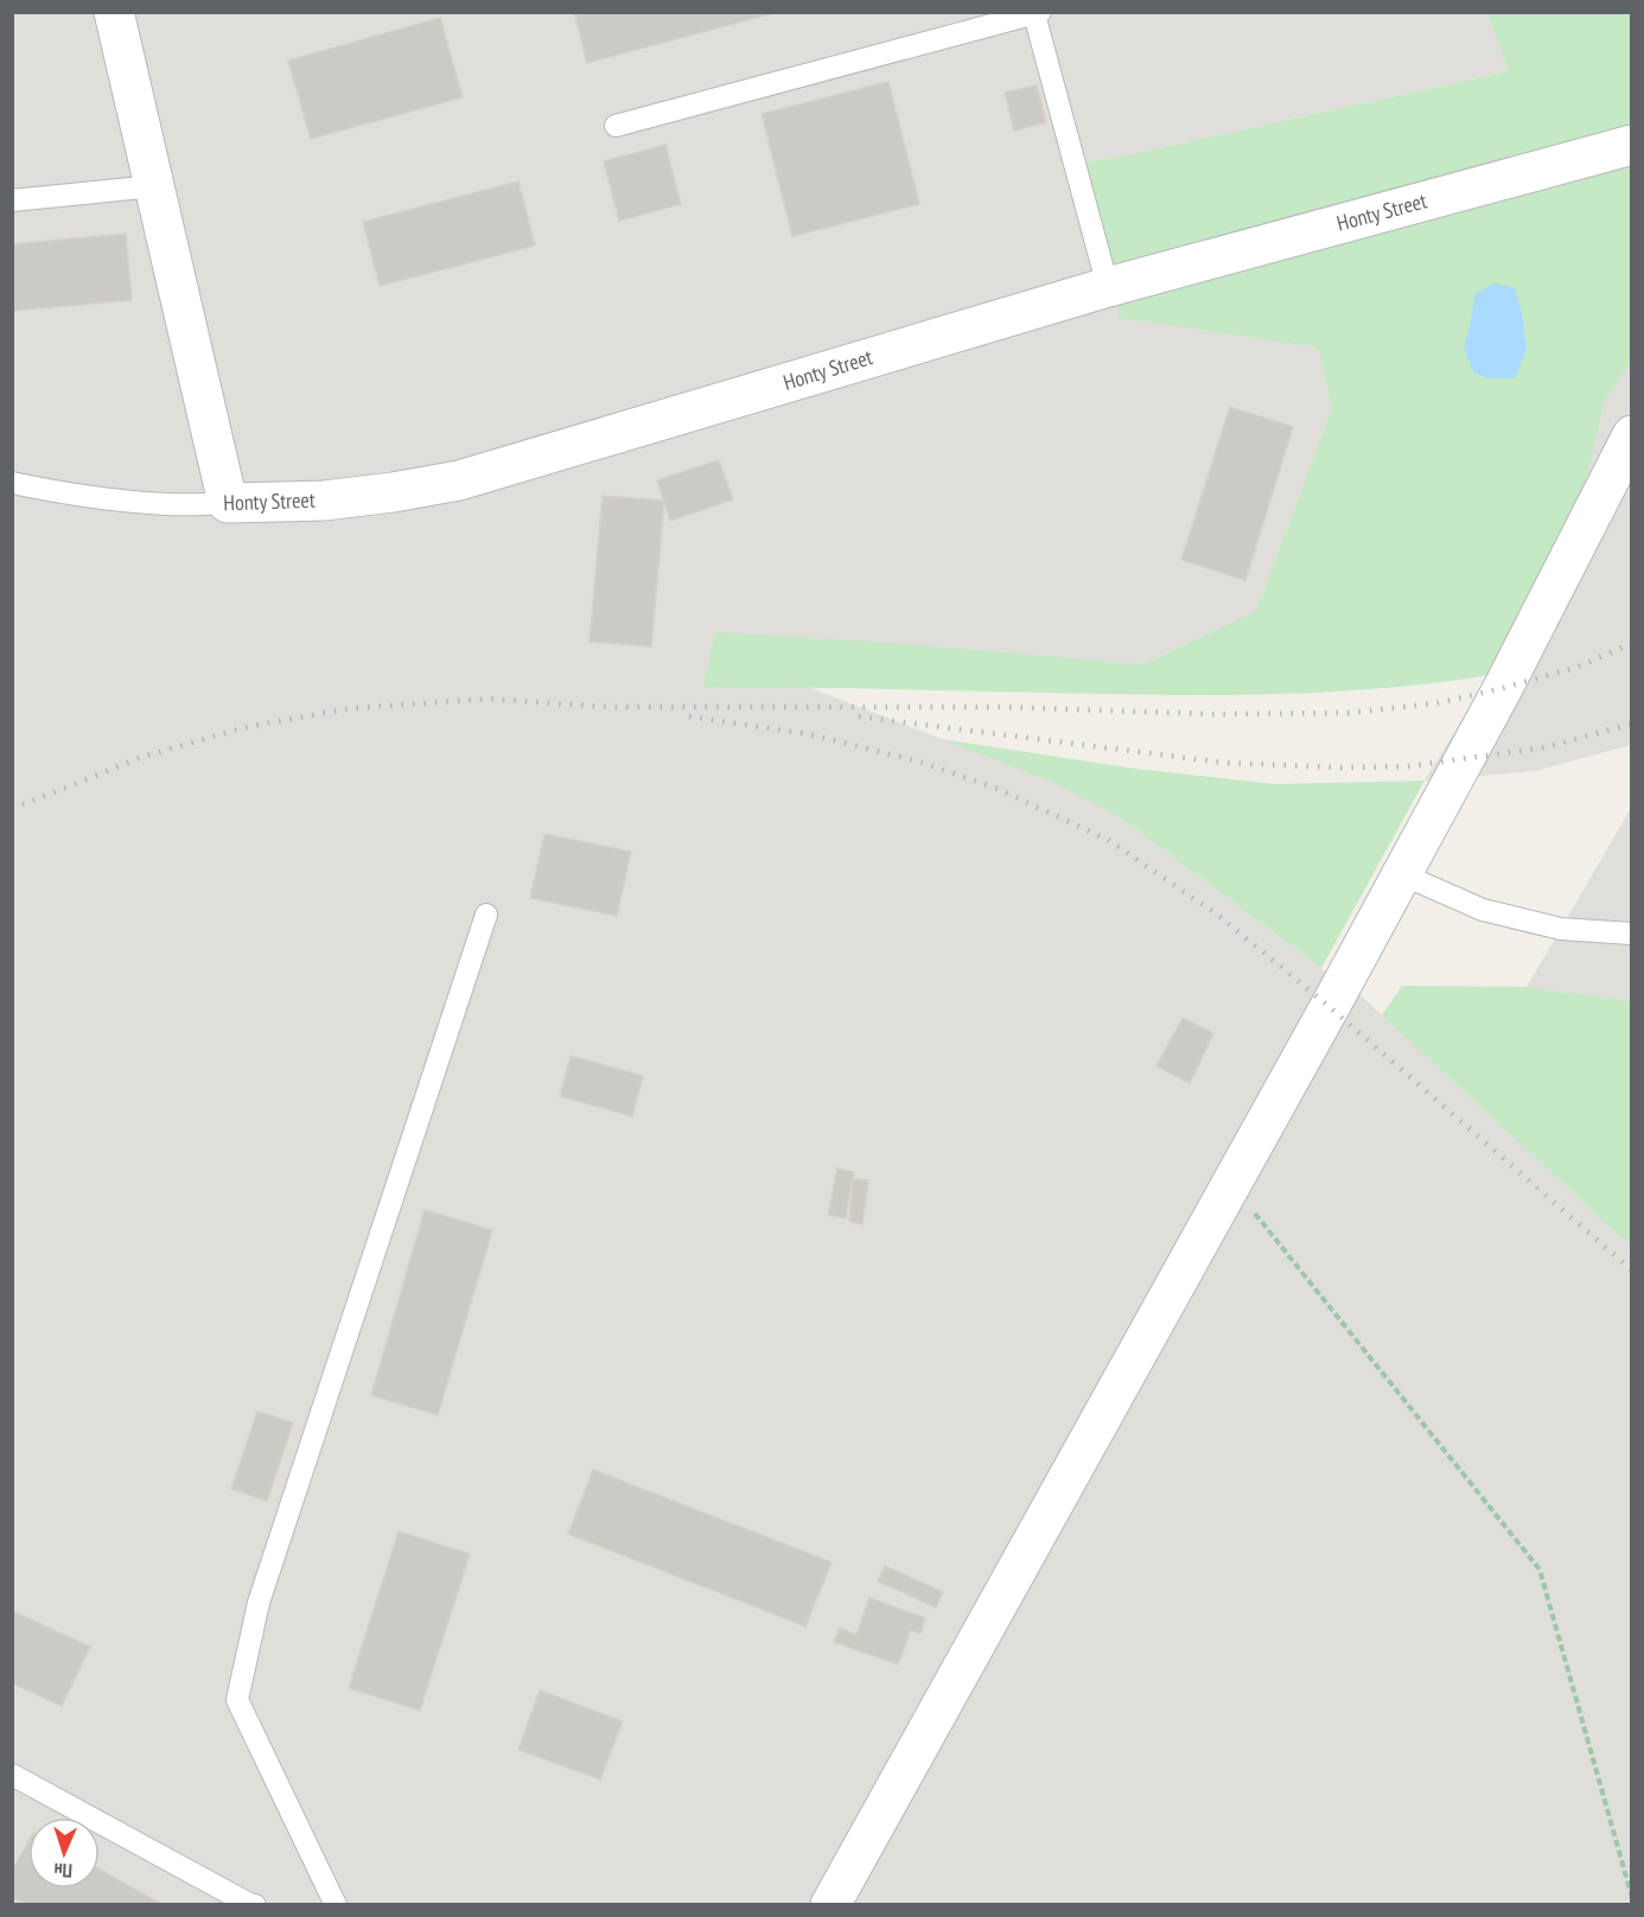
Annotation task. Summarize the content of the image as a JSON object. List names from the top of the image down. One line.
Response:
{"streets":{"street":["Honty Street"]},"north":"bottom"}
